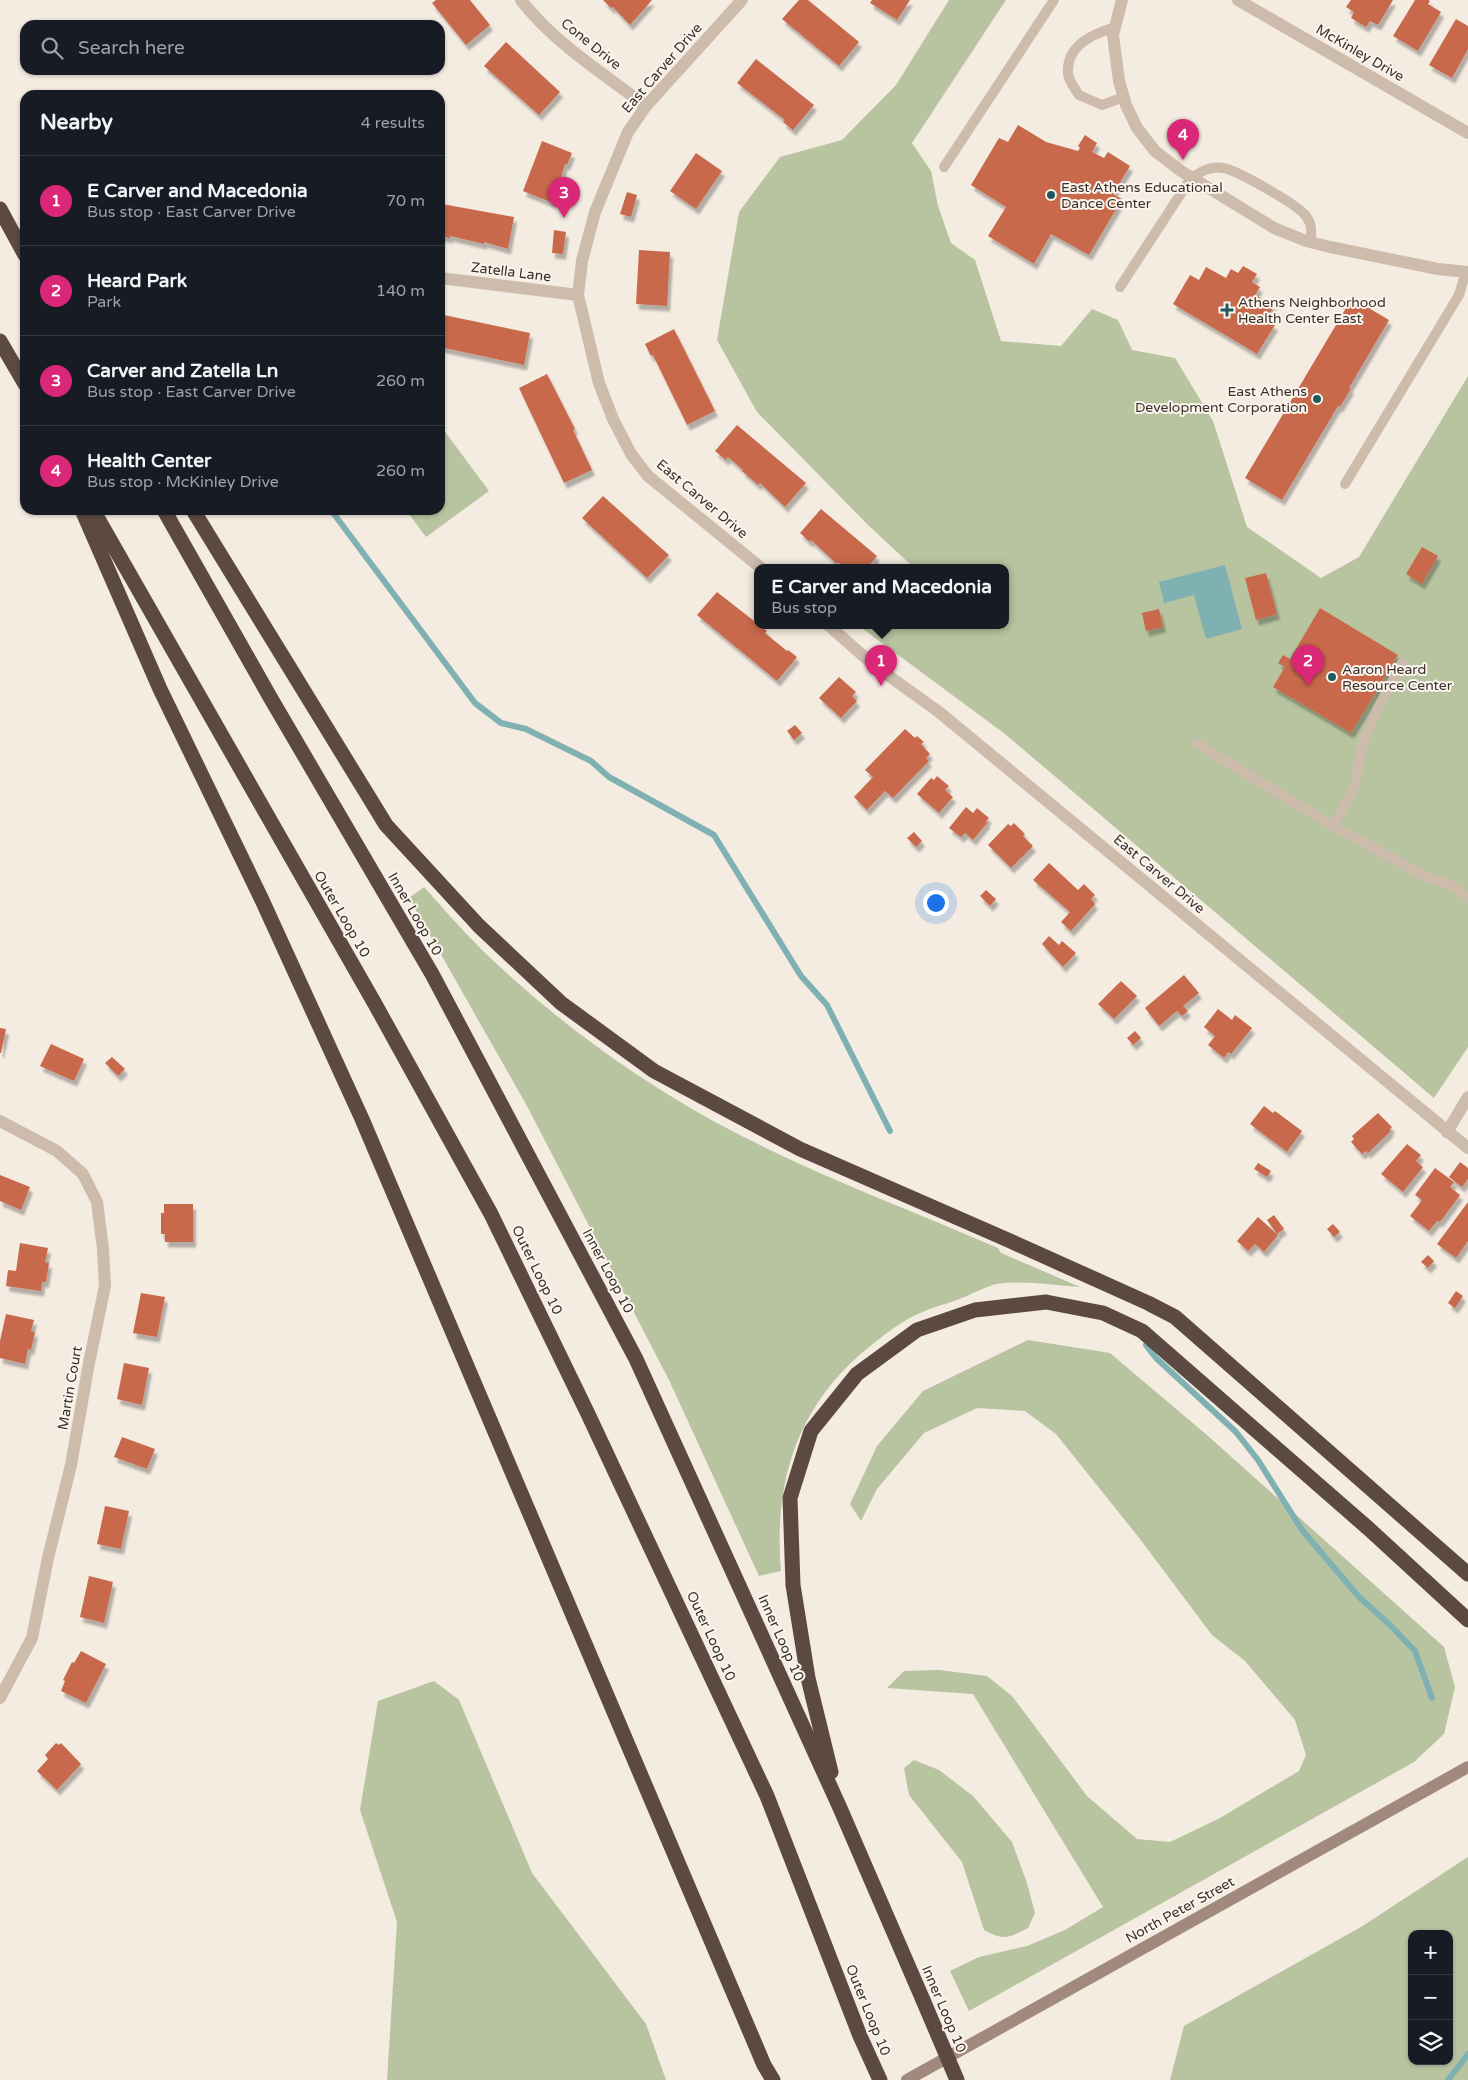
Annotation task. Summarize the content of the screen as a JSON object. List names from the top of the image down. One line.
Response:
{"streets":{"highway":["Outer Loop 10","Inner Loop 10"],"street":["Cone Drive","McKinley Drive","East Carver Drive","Zatella Lane","Martin Court","North Peter Street"]},"crossings":[["Cone Drive","East Carver Drive"],["East Carver Drive","Zatella Lane"]],"places":{"other":["East Athens Educational Dance Center","East Athens Development Corporation","Aaron Heard Resource Center"],"health":["Athens Neighborhood Health Center East"]},"page":{"search":"Search here","heading":["Nearby","4 results"],"pins":["4","3","1","2"],"list":[{"mark":"1","name":"E Carver and Macedonia","note":"Bus stop · East Carver Drive","value":"70 m"},{"mark":"2","name":"Heard Park","note":"Park","value":"140 m"},{"mark":"3","name":"Carver and Zatella Ln","note":"Bus stop · East Carver Drive","value":"260 m"},{"mark":"4","name":"Health Center","note":"Bus stop · McKinley Drive","value":"260 m"}],"popup":["E Carver and Macedonia","Bus stop"],"map_buttons":["+","−"]}}
